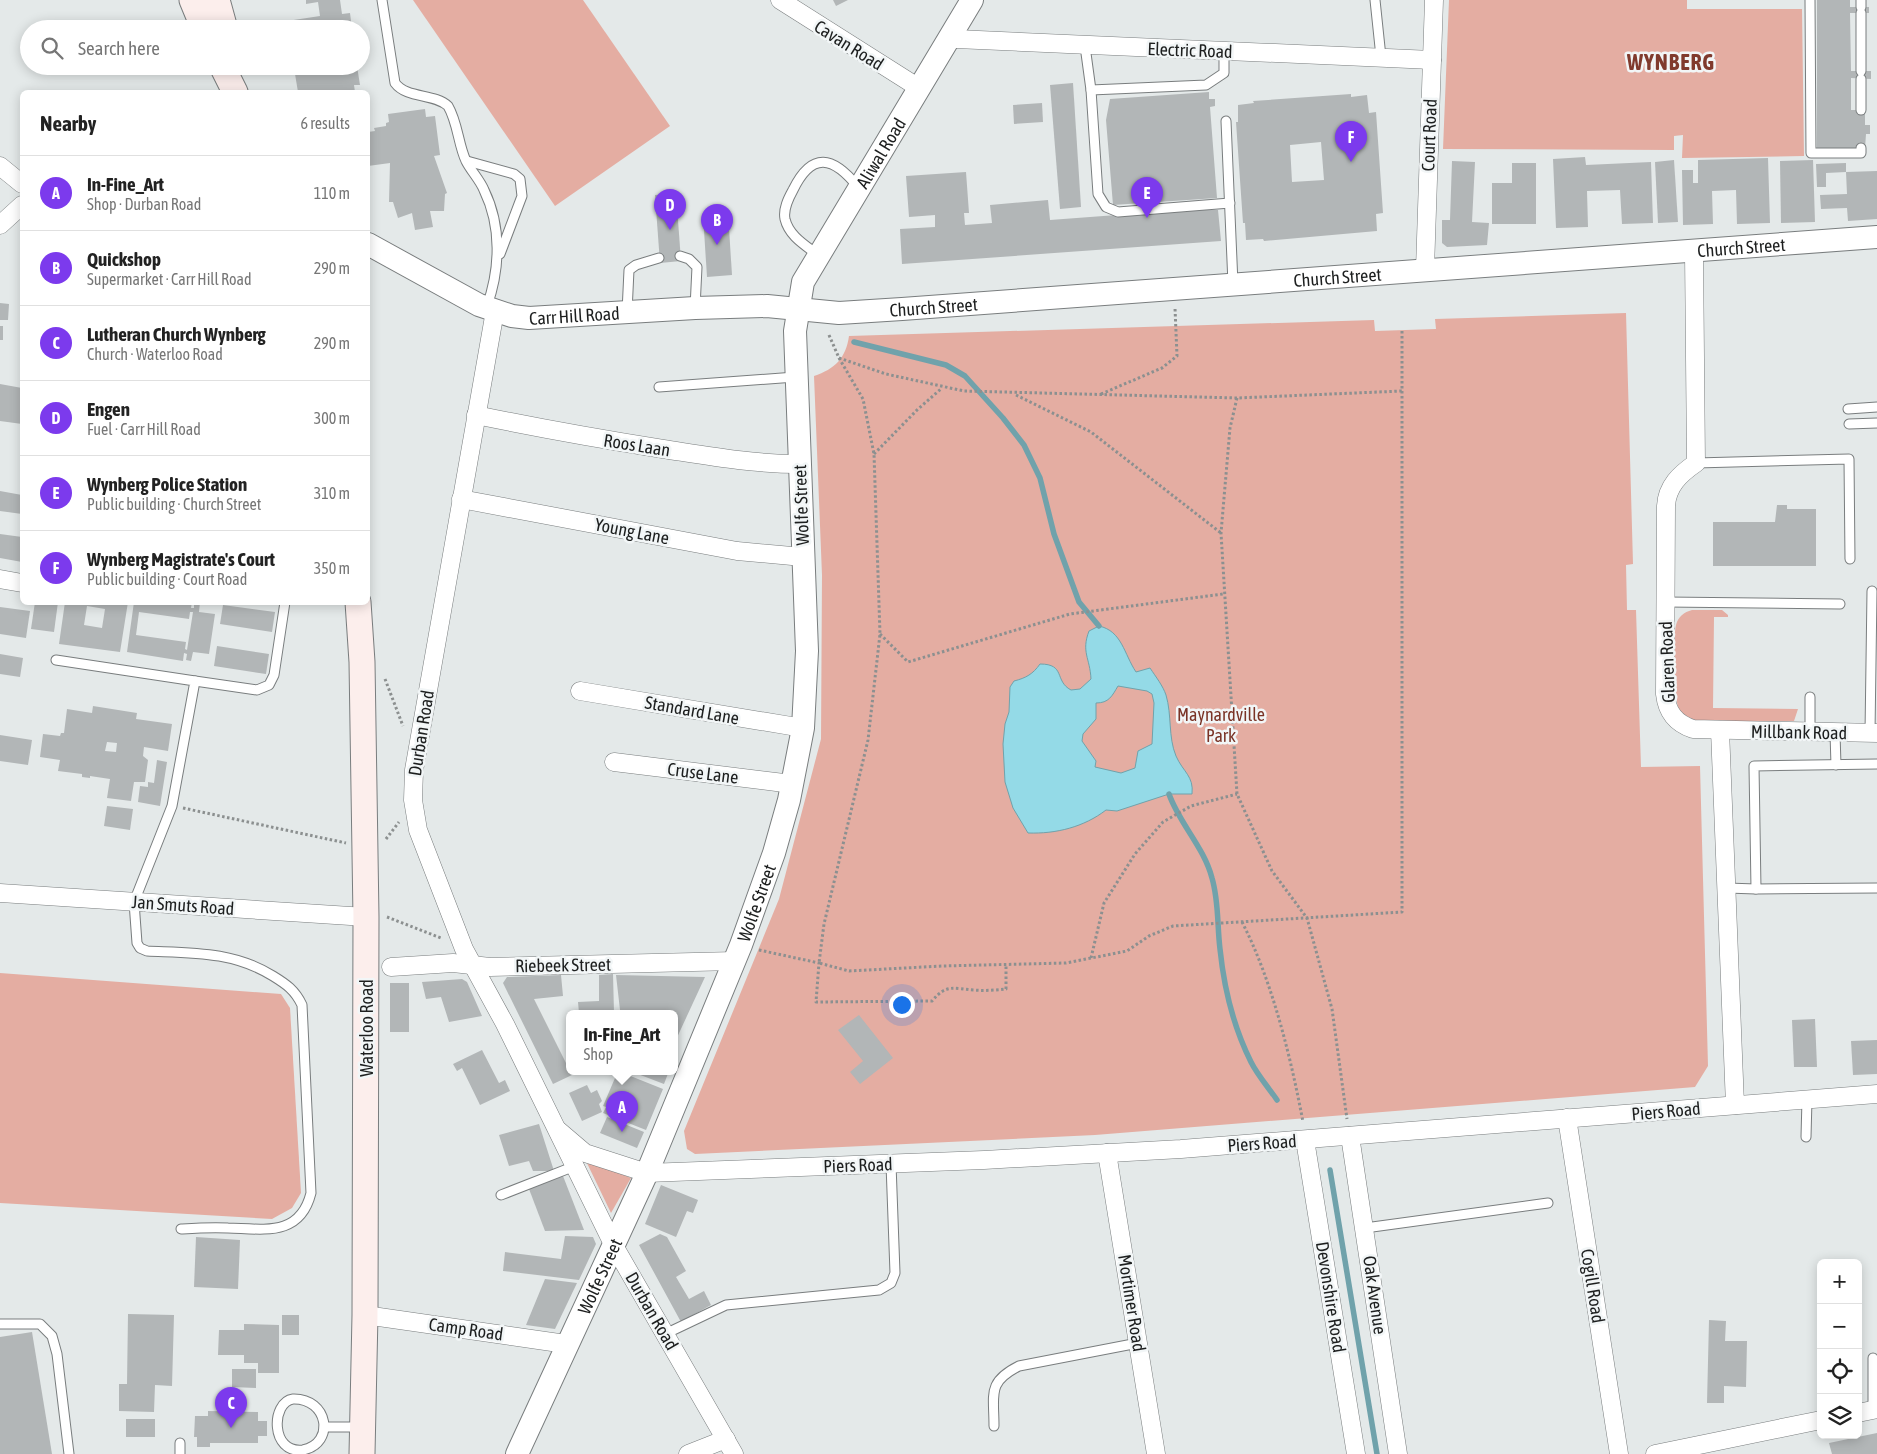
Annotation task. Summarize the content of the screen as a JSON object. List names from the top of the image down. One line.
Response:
{"streets":{"main road":["Waterloo Road"],"street":["Cavan Road","Electric Road","Court Road","Aliwal Road","Church Street","Carr Hill Road","Roos Laan","Wolfe Street","Young Lane","Glaren Road","Standard Lane","Millbank Road","Durban Road","Cruse Lane","Jan Smuts Road","Riebeek Street","Piers Road","Cogill Road","Oak Avenue","Devonshire Road","Mortimer Road","Camp Road"]},"crossings":[["Cavan Road","Aliwal Road"],["Electric Road","Court Road"],["Electric Road","Aliwal Road"],["Court Road","Church Street"],["Aliwal Road","Church Street"],["Aliwal Road","Carr Hill Road"],["Aliwal Road","Wolfe Street"],["Church Street","Carr Hill Road"],["Church Street","Wolfe Street"],["Carr Hill Road","Wolfe Street"],["Carr Hill Road","Durban Road"],["Roos Laan","Wolfe Street"],["Roos Laan","Durban Road"],["Wolfe Street","Young Lane"],["Wolfe Street","Standard Lane"],["Wolfe Street","Durban Road"],["Wolfe Street","Cruse Lane"],["Wolfe Street","Riebeek Street"],["Wolfe Street","Piers Road"],["Wolfe Street","Camp Road"],["Young Lane","Durban Road"],["Glaren Road","Millbank Road"],["Durban Road","Riebeek Street"],["Durban Road","Piers Road"],["Jan Smuts Road","Waterloo Road"],["Waterloo Road","Camp Road"],["Piers Road","Cogill Road"],["Piers Road","Oak Avenue"],["Piers Road","Devonshire Road"],["Piers Road","Mortimer Road"]],"districts":["WYNBERG"],"parks":["Maynardville Park"],"page":{"search":"Search here","heading":["Nearby","6 results"],"pins":["F","E","D","B","A","C"],"list":[{"mark":"A","name":"In-Fine_Art","note":"Shop · Durban Road","value":"110 m"},{"mark":"B","name":"Quickshop","note":"Supermarket · Carr Hill Road","value":"290 m"},{"mark":"C","name":"Lutheran Church Wynberg","note":"Church · Waterloo Road","value":"290 m"},{"mark":"D","name":"Engen","note":"Fuel · Carr Hill Road","value":"300 m"},{"mark":"E","name":"Wynberg Police Station","note":"Public building · Church Street","value":"310 m"},{"mark":"F","name":"Wynberg Magistrate's Court","note":"Public building · Court Road","value":"350 m"}],"popup":["In-Fine_Art","Shop"],"map_buttons":["+","−"]}}
